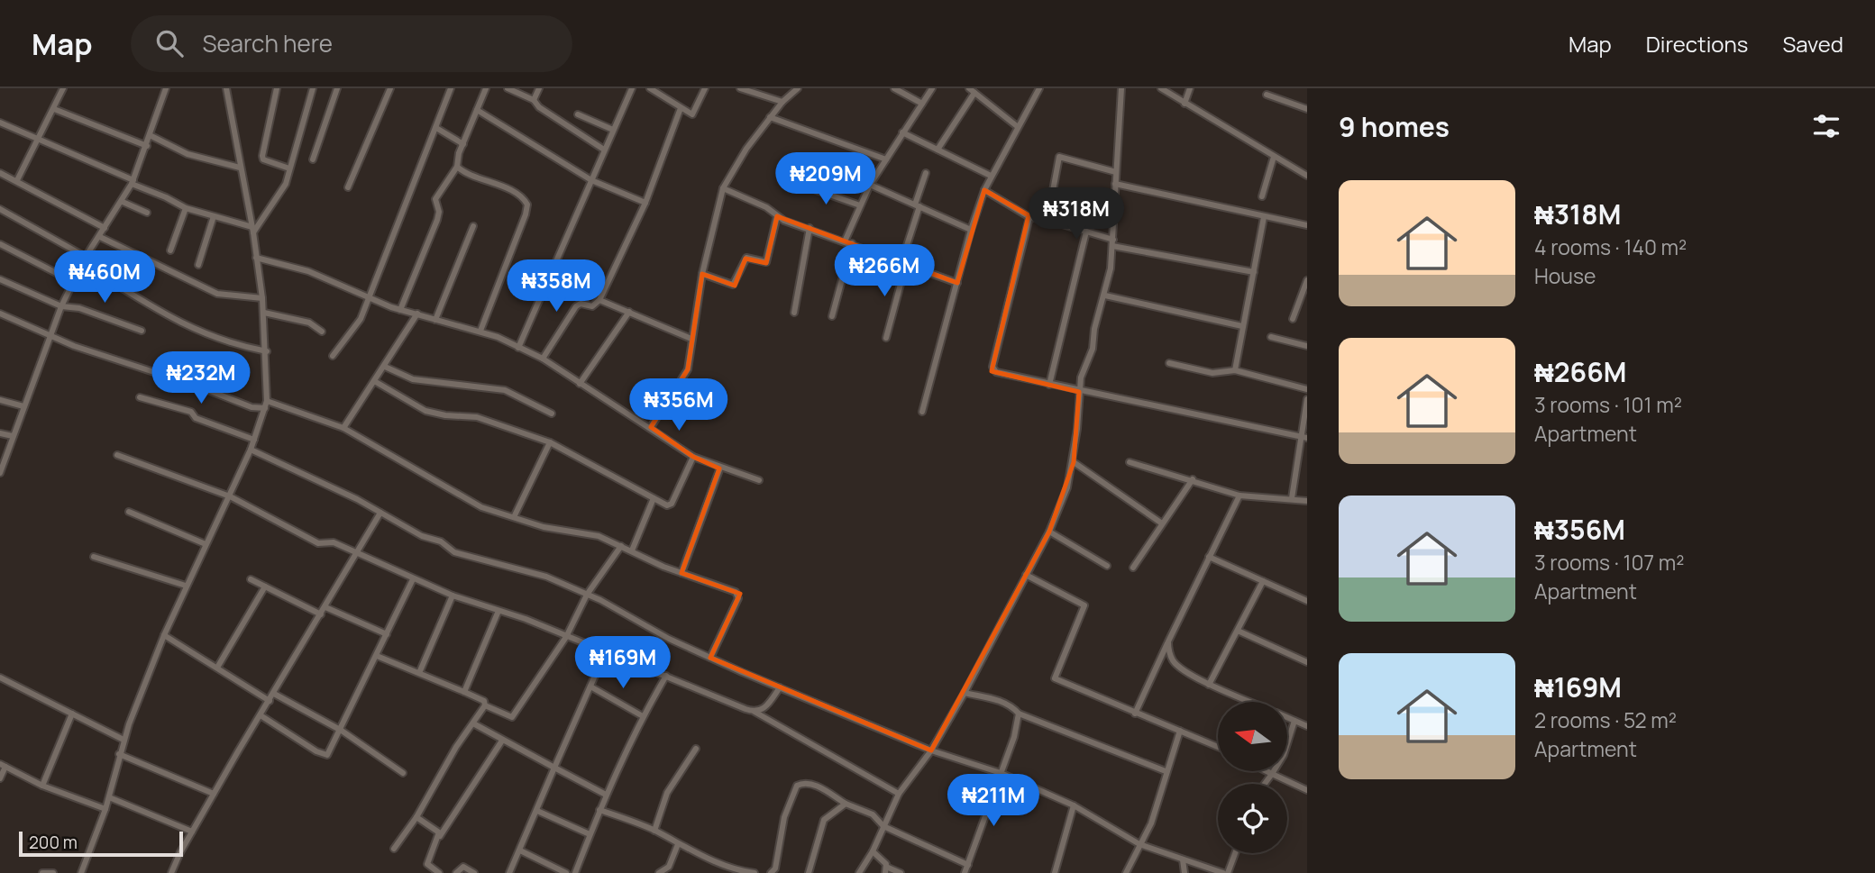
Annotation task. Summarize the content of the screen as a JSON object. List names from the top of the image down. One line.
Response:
{"scale_bar":"200 m","north":"left","page":{"header":"Map","search":"Search here","nav":["Map","Directions","Saved"],"heading":"9 homes","price":["₦209M","₦318M","₦266M","₦460M","₦358M","₦232M","₦356M","₦169M","₦211M"],"list":[{"name":"₦318M","note":"4 rooms · 140 m² · House"},{"name":"₦266M","note":"3 rooms · 101 m² · Apartment"},{"name":"₦356M","note":"3 rooms · 107 m² · Apartment"},{"name":"₦169M","note":"2 rooms · 52 m² · Apartment"}],"scale":"200 m"}}
